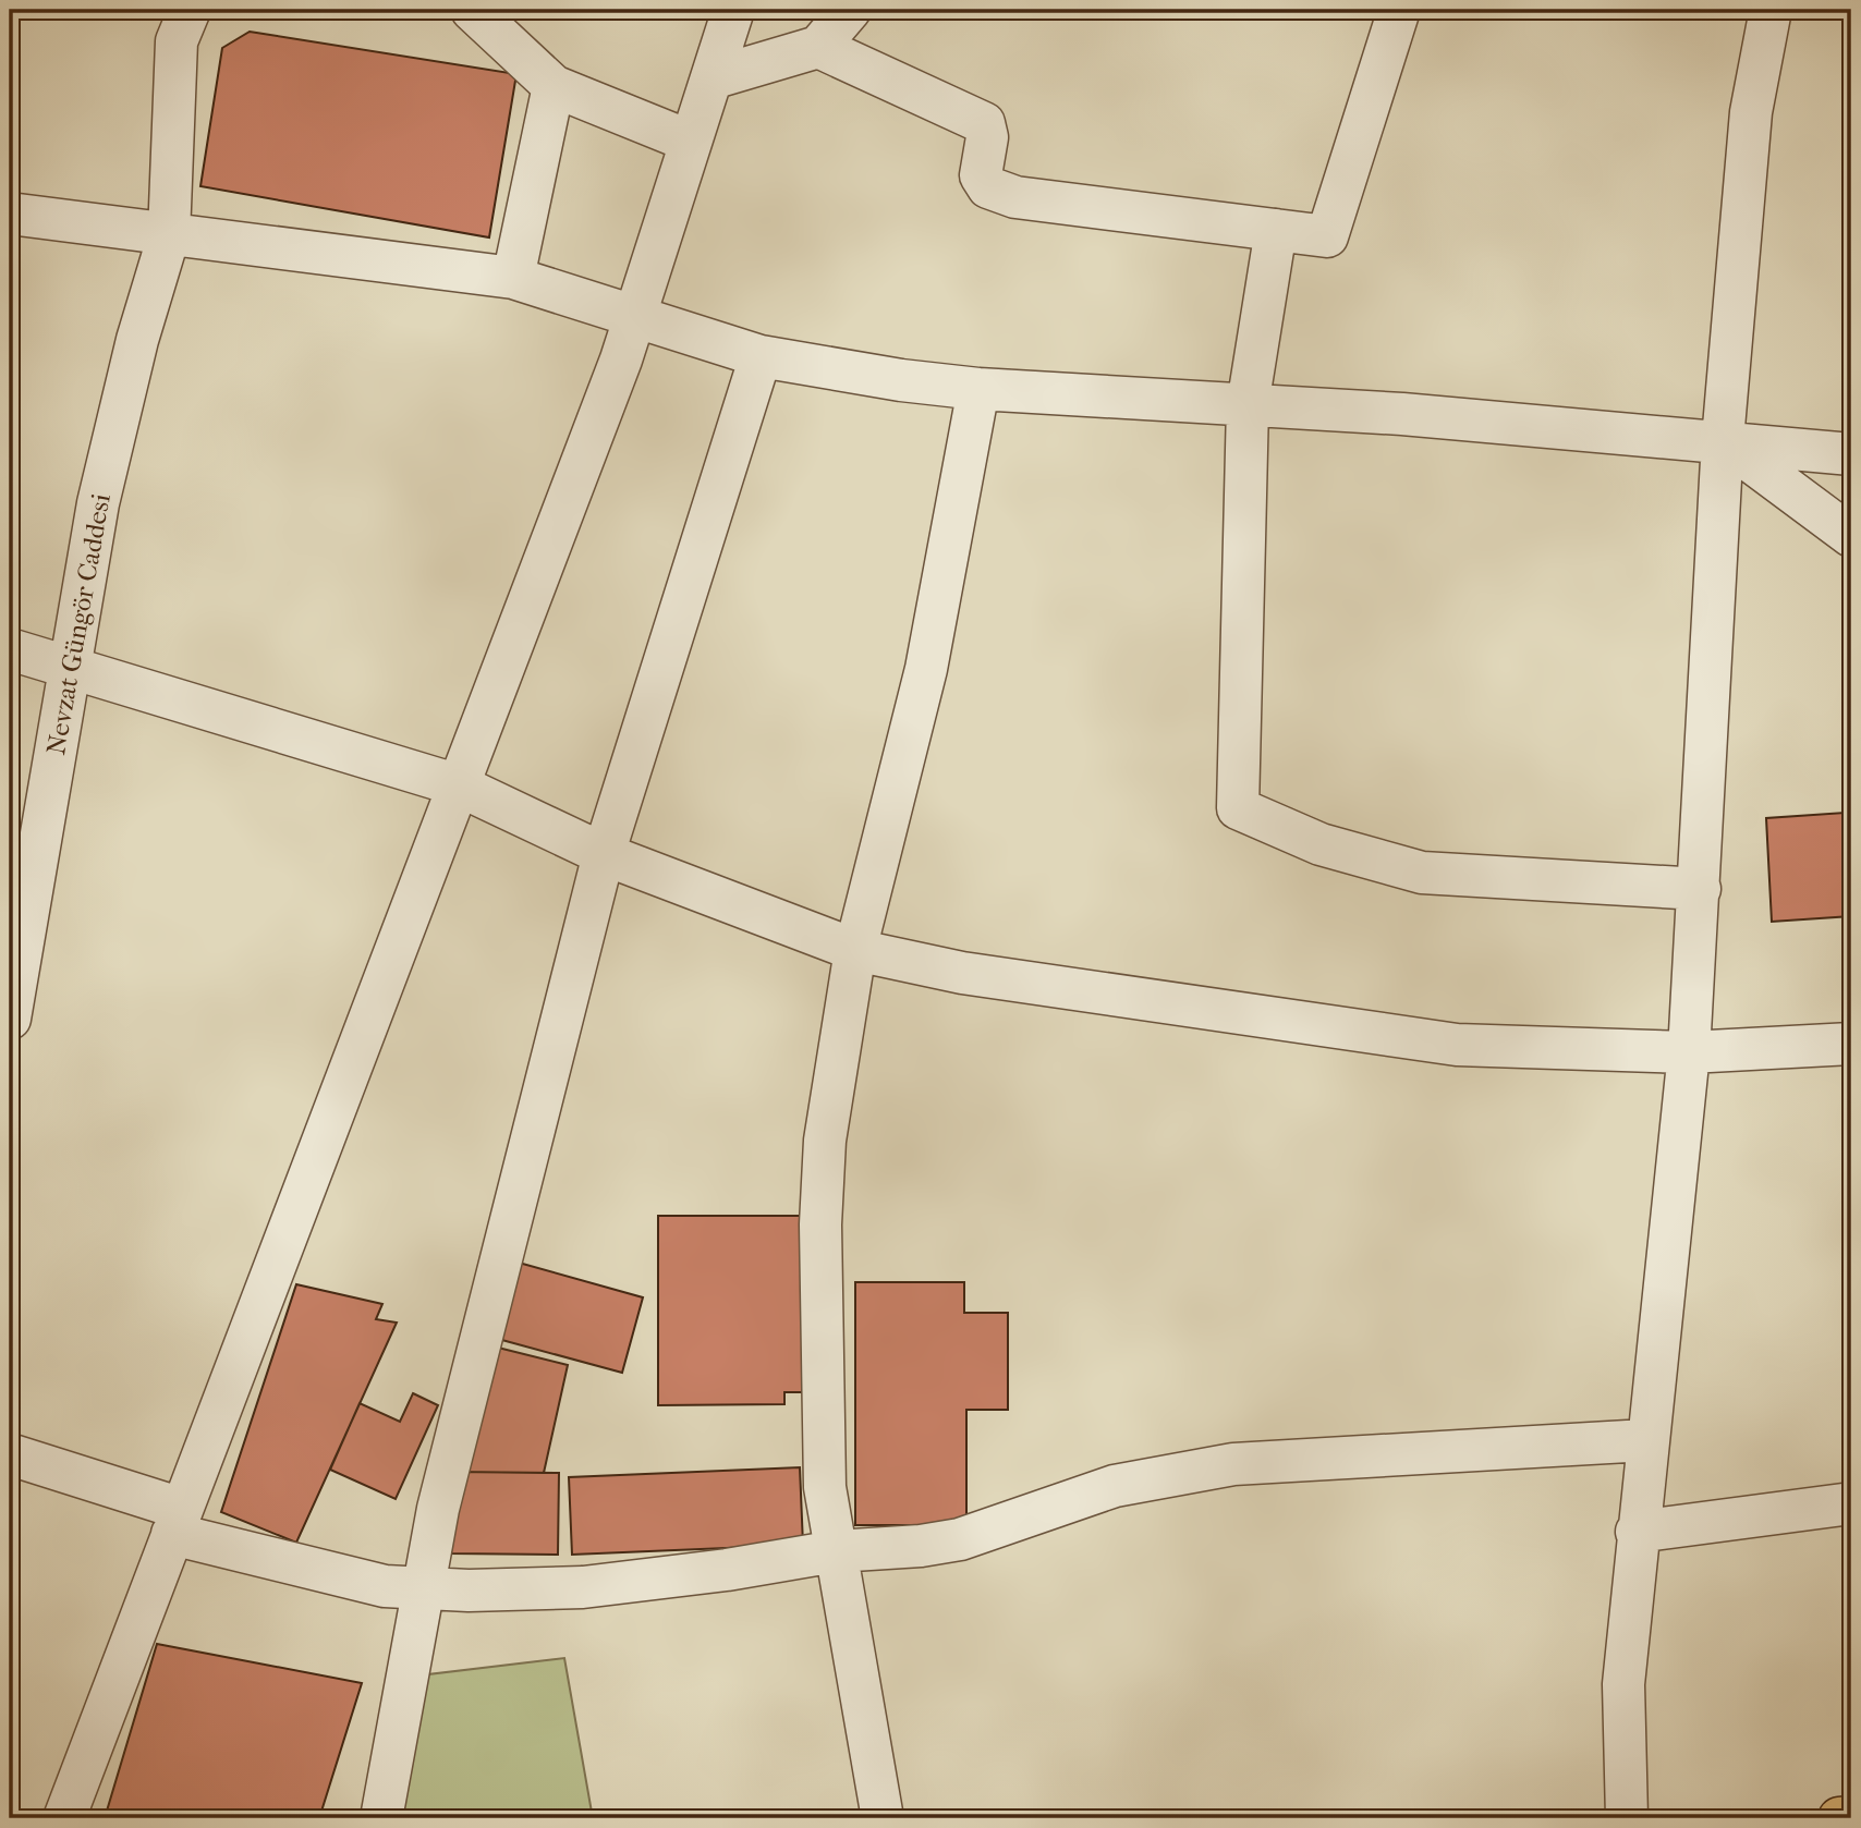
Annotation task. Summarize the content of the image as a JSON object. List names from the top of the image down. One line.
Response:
{"streets":{"street":["Nevzat Güngör Caddesi"]}}
